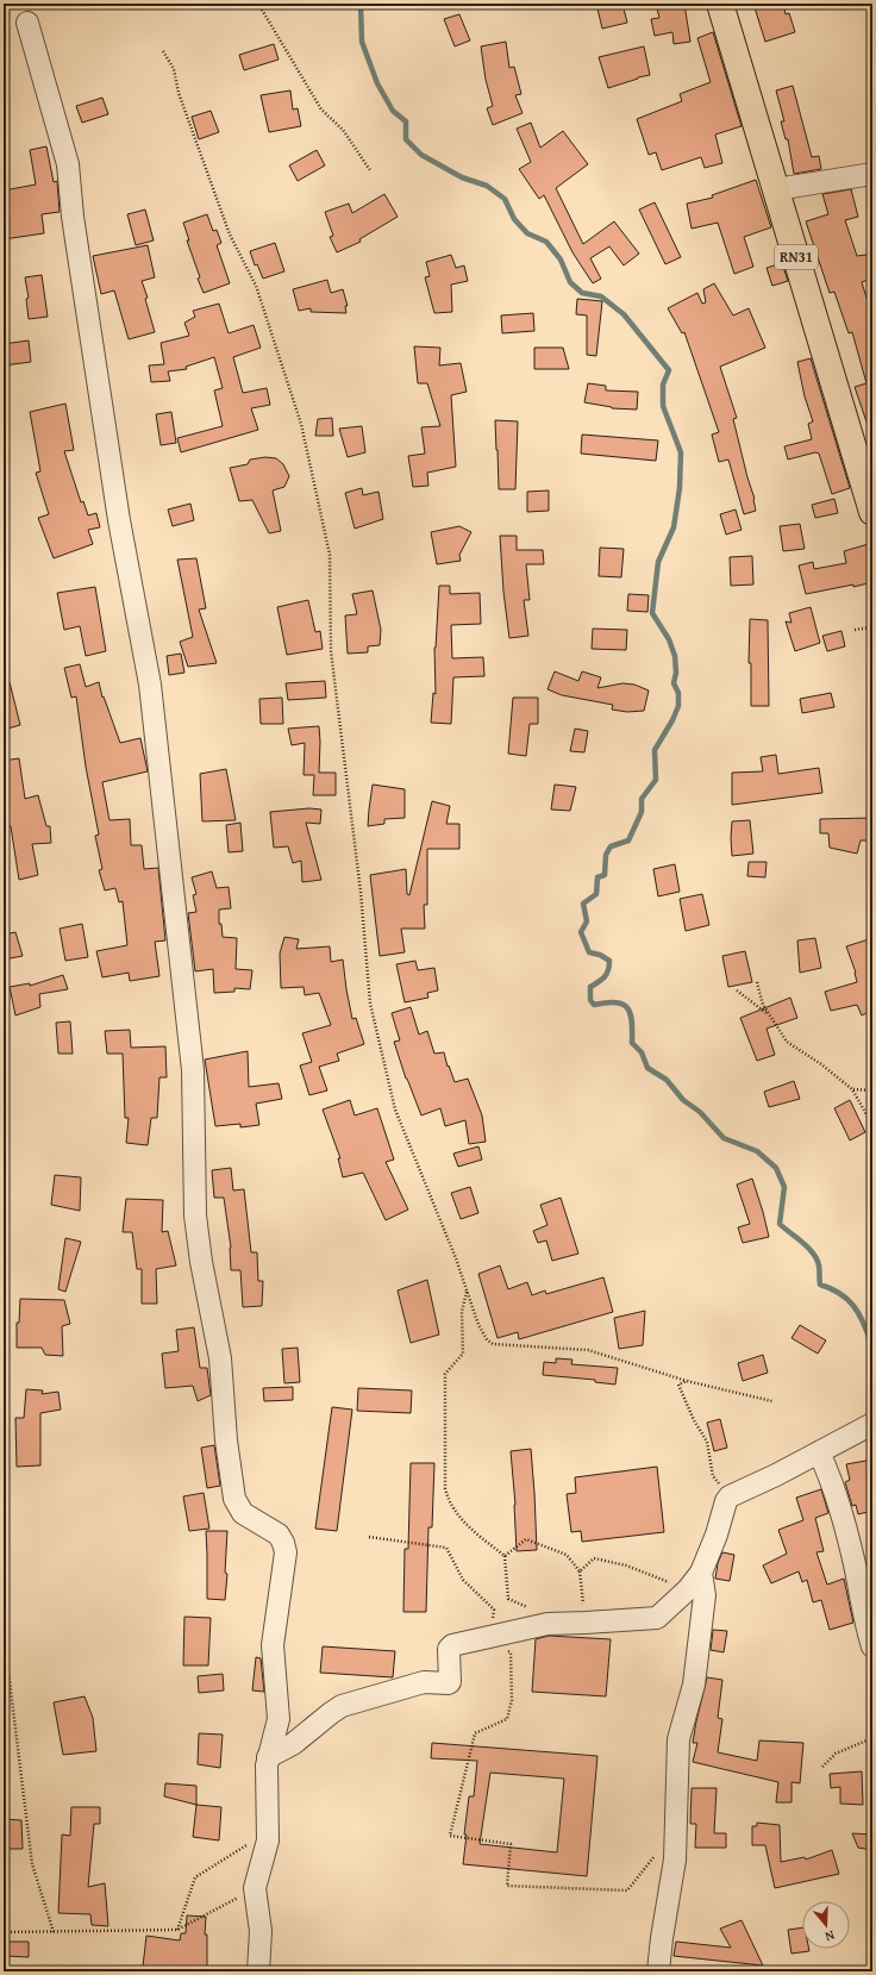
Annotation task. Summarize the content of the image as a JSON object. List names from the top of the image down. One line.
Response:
{"streets":{"main road":["RN31"]},"north":"bottom"}
